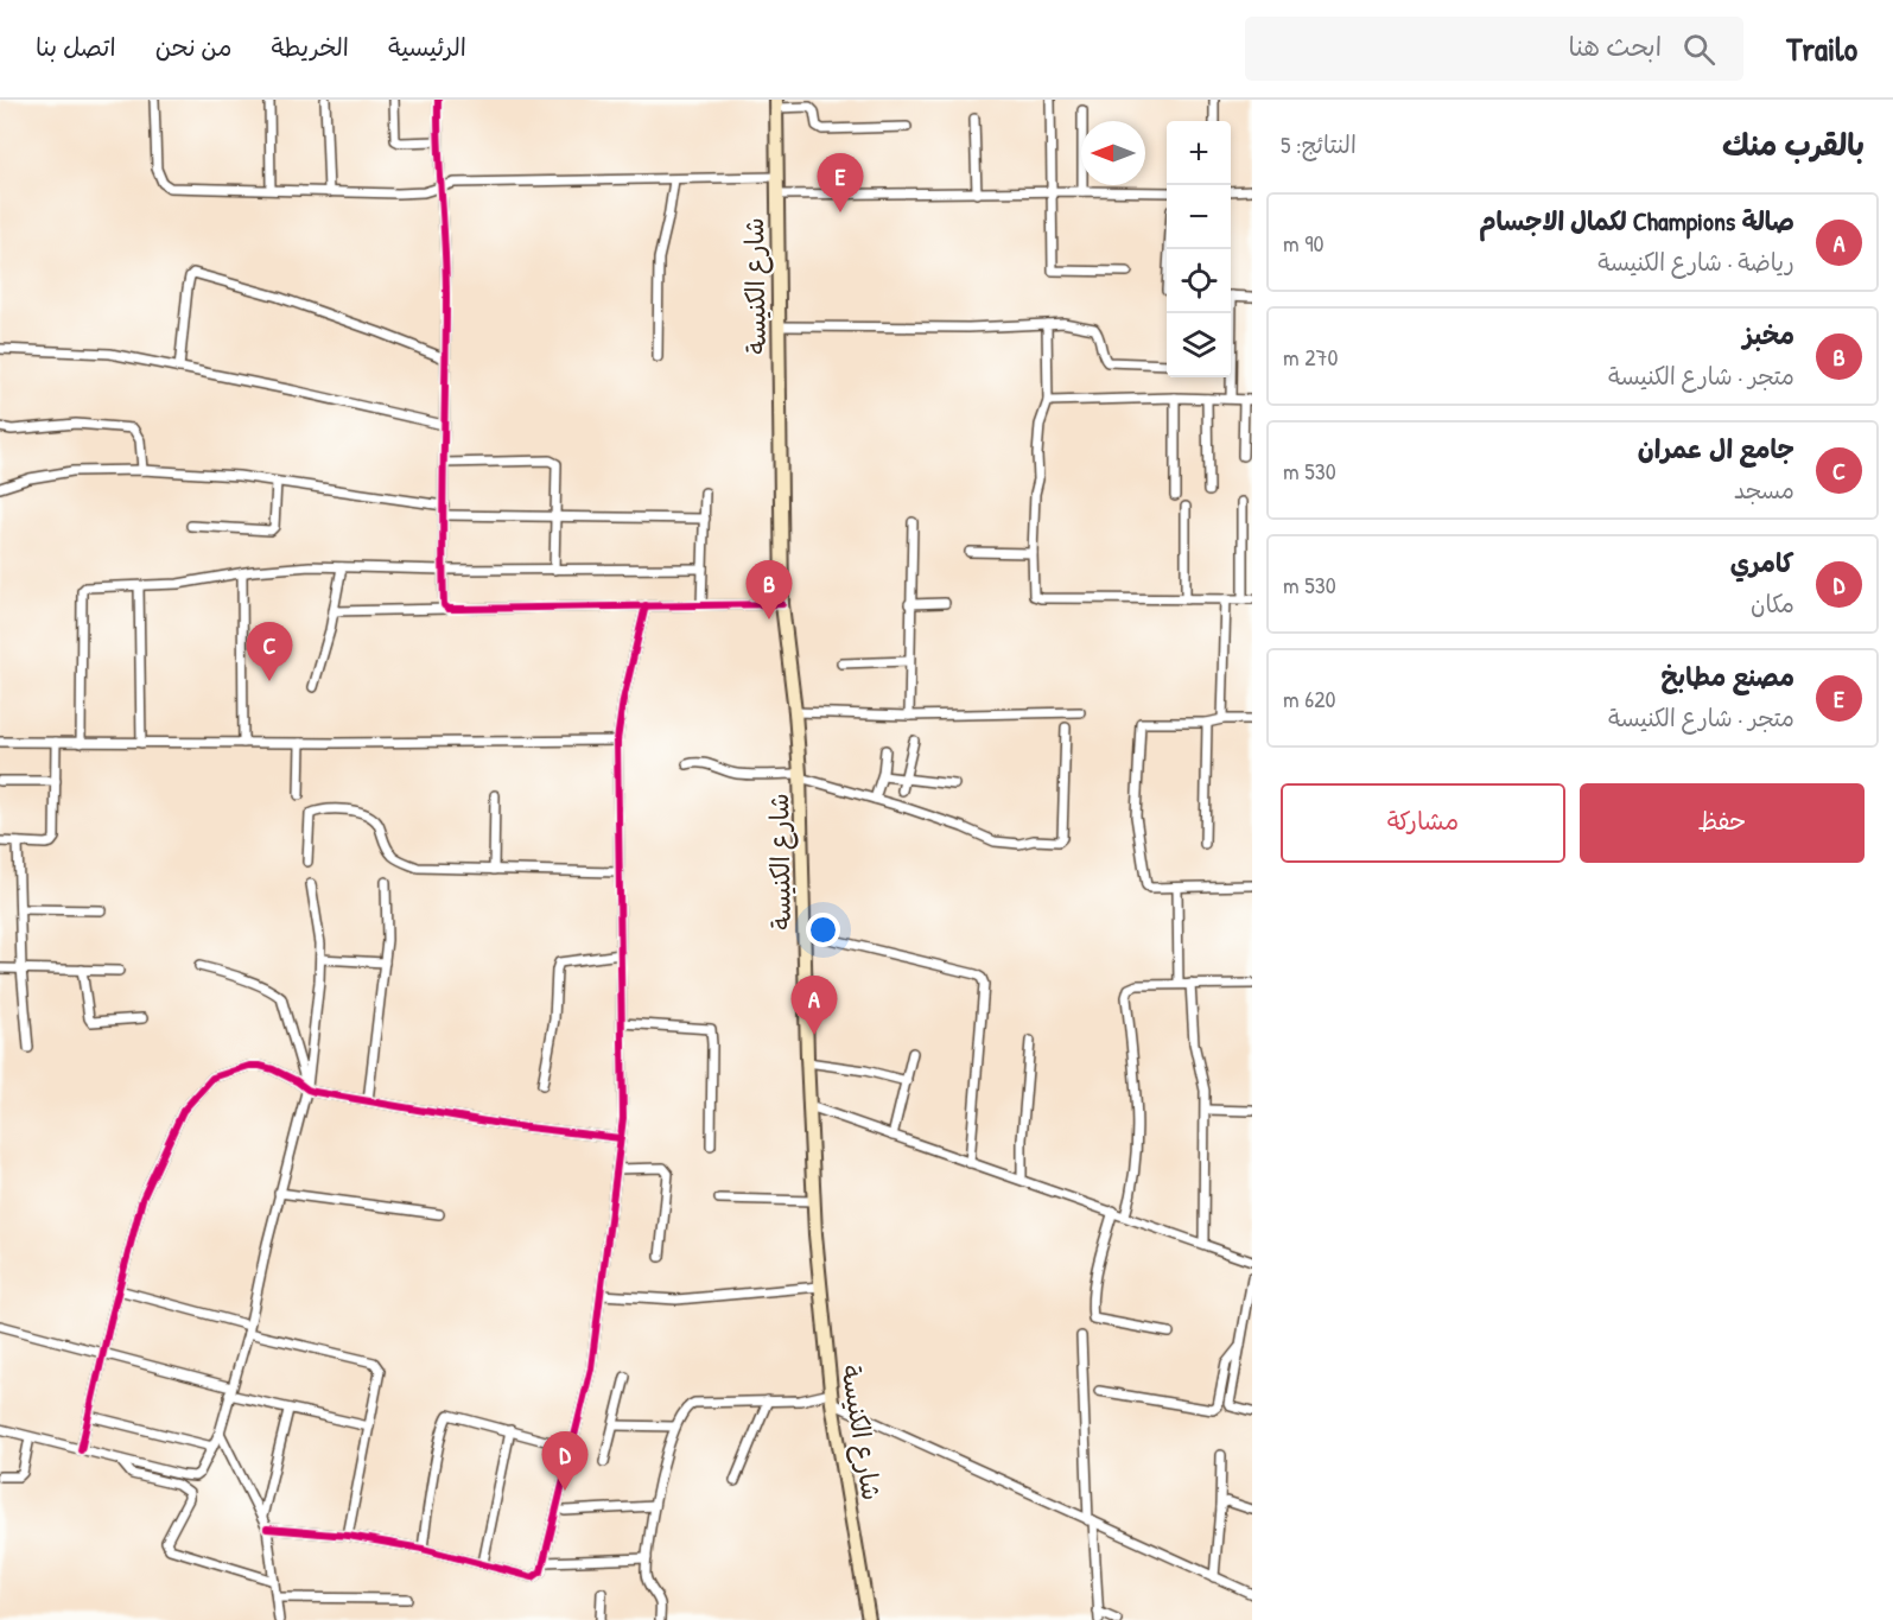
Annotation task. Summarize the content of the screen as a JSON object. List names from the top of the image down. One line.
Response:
{"streets":{"main road":["شارع الكنيسة"]},"north":"left","page":{"header":"Trailo","search":"ابحث هنا","nav":["الرئيسية","الخريطة","من نحن","اتصل بنا"],"heading":["بالقرب منك","النتائج: 5"],"map_buttons":["+","−"],"pins":["E","B","C","A","D"],"list":[{"mark":"A","name":"صالة Champions لكمال الاجسام","note":"رياضة · شارع الكنيسة","value":"90 m"},{"mark":"B","name":"مخبز","note":"متجر · شارع الكنيسة","value":"270 m"},{"mark":"C","name":"جامع ال عمران","note":"مسجد","value":"530 m"},{"mark":"D","name":"كامري","note":"مكان","value":"530 m"},{"mark":"E","name":"مصنع مطابخ","note":"متجر · شارع الكنيسة","value":"620 m"}],"buttons":["حفظ","مشاركة"]}}
